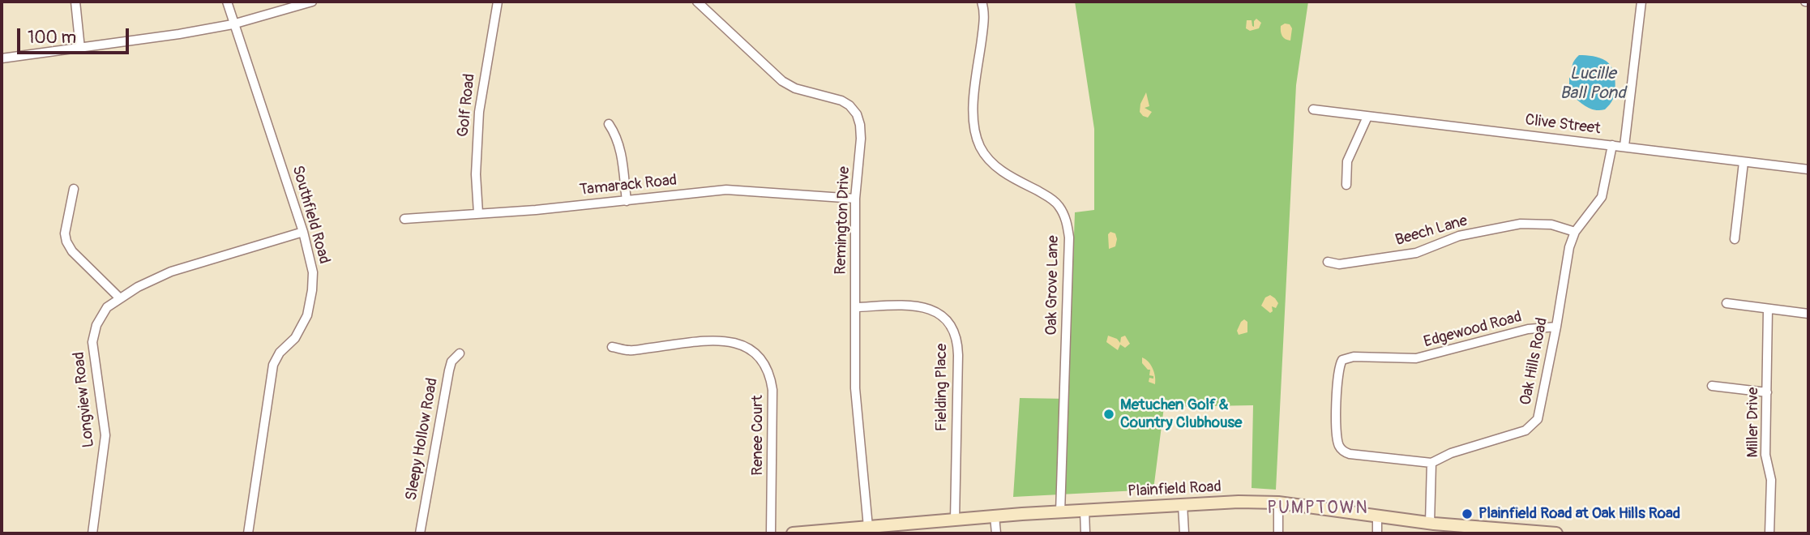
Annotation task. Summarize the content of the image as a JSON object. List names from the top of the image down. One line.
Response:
{"streets":{"street":["Golf Road","Clive Street","Tamarack Road","Southfield Road","Remington Drive","Beech Lane","Oak Grove Lane","Edgewood Road","Oak Hills Road","Fielding Place","Longview Road","Miller Drive","Renee Court","Sleepy Hollow Road","Plainfield Road"]},"crossings":[["Golf Road","Tamarack Road"],["Clive Street","Oak Hills Road"],["Tamarack Road","Remington Drive"],["Southfield Road","Longview Road"],["Remington Drive","Fielding Place"],["Remington Drive","Plainfield Road"],["Beech Lane","Oak Hills Road"],["Oak Grove Lane","Plainfield Road"],["Edgewood Road","Oak Hills Road"],["Fielding Place","Plainfield Road"]],"districts":["PUMPTOWN"],"water":["Lucille Ball Pond"],"places":["Metuchen Golf & Country Clubhouse","Plainfield Road at Oak Hills Road"],"scale_bar":"100 m"}
